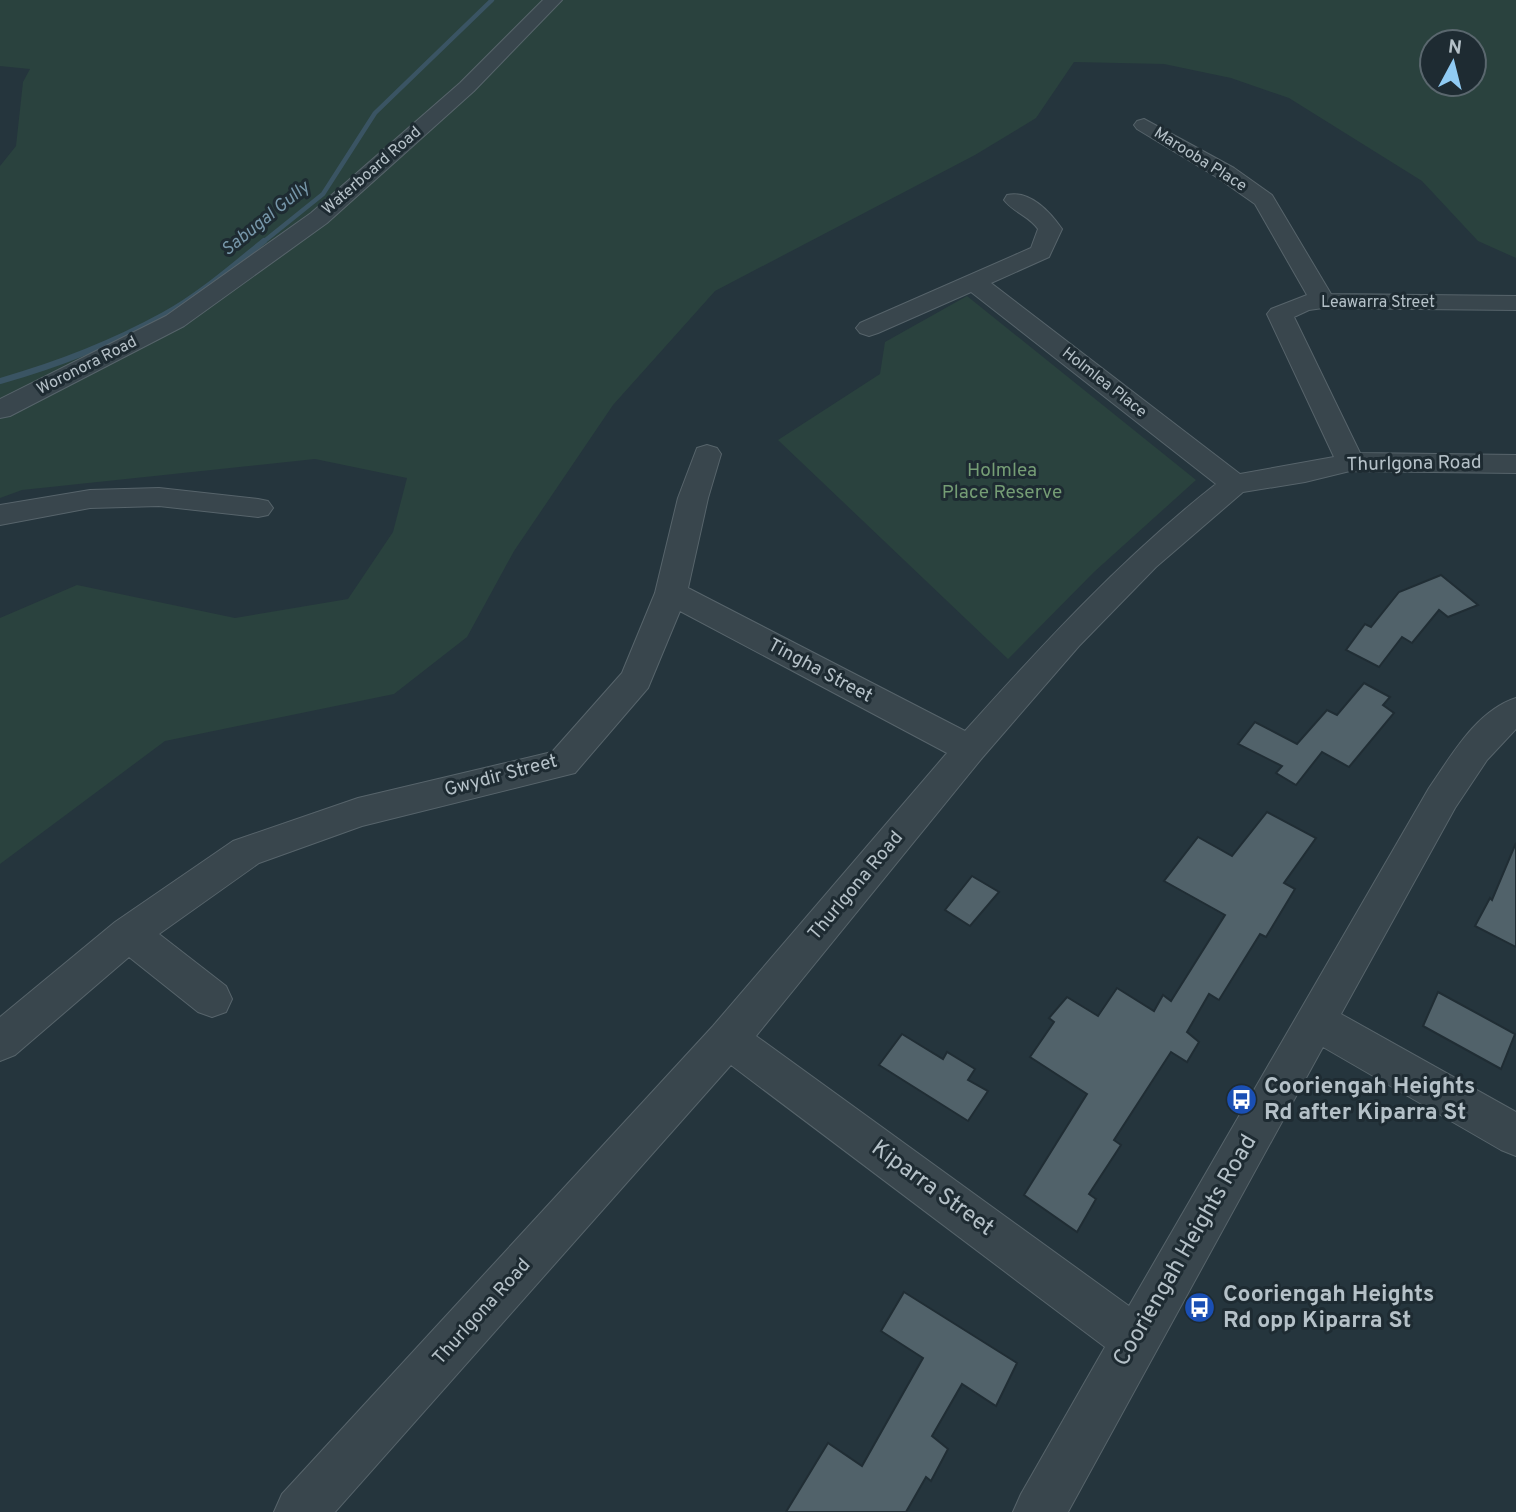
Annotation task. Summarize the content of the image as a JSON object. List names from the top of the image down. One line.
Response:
{"streets":{"street":["Marooba Place","Waterboard Road","Leawarra Street","Woronora Road","Holmlea Place","Thurlgona Road","Tingha Street","Gwydir Street","Kiparra Street","Cooriengah Heights Road"]},"crossings":[["Marooba Place","Leawarra Street"],["Waterboard Road","Woronora Road"],["Leawarra Street","Thurlgona Road"],["Holmlea Place","Thurlgona Road"],["Thurlgona Road","Tingha Street"],["Thurlgona Road","Kiparra Street"],["Tingha Street","Gwydir Street"],["Kiparra Street","Cooriengah Heights Road"]],"water":["Sabugal Gully"],"parks":["Holmlea Place Reserve"],"places":{"bus stop":["Cooriengah Heights Rd after Kiparra St","Cooriengah Heights Rd opp Kiparra St"]},"north":"top"}
